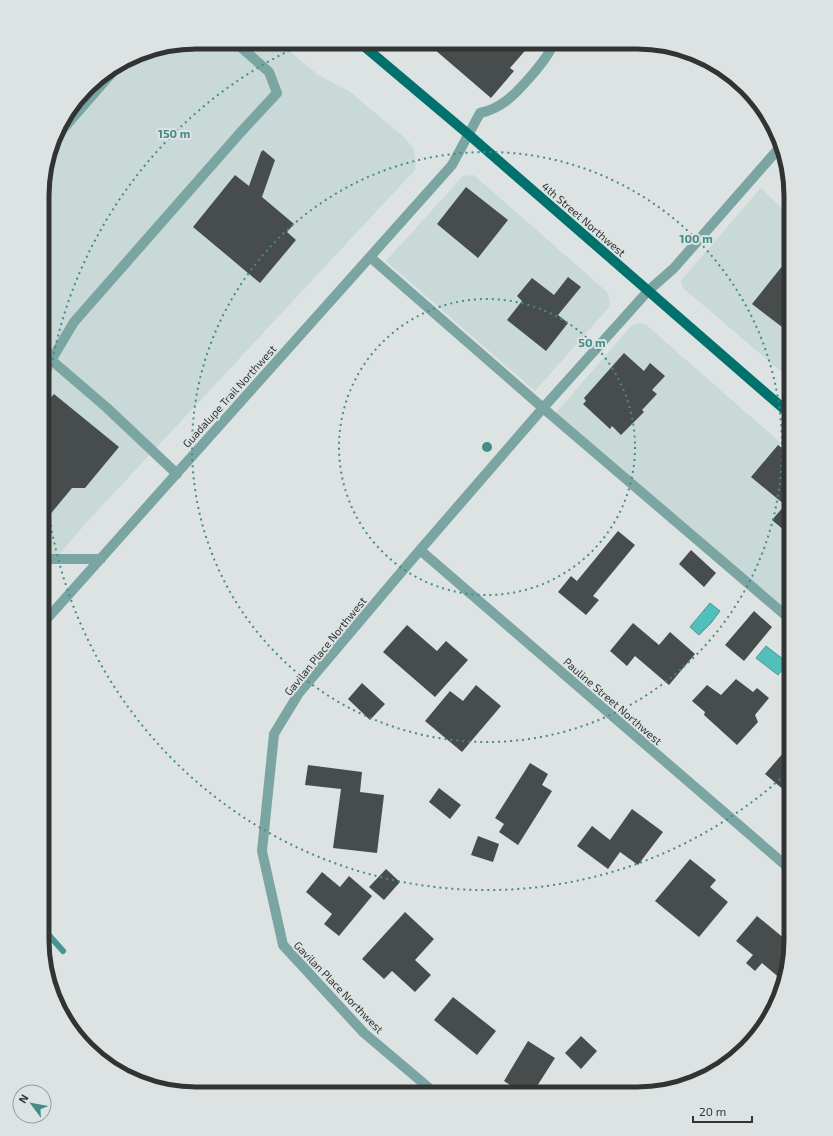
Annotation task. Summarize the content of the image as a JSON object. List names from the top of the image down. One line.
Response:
{"streets":{"main road":["4th Street Northwest"],"street":["Guadalupe Trail Northwest","Gavilan Place Northwest","Pauline Street Northwest"]},"crossings":[["4th Street Northwest","Guadalupe Trail Northwest"],["4th Street Northwest","Gavilan Place Northwest"],["Gavilan Place Northwest","Pauline Street Northwest"]],"scale_bar":"20 m","north":"top left","rings":["150 m","100 m","50 m"]}
